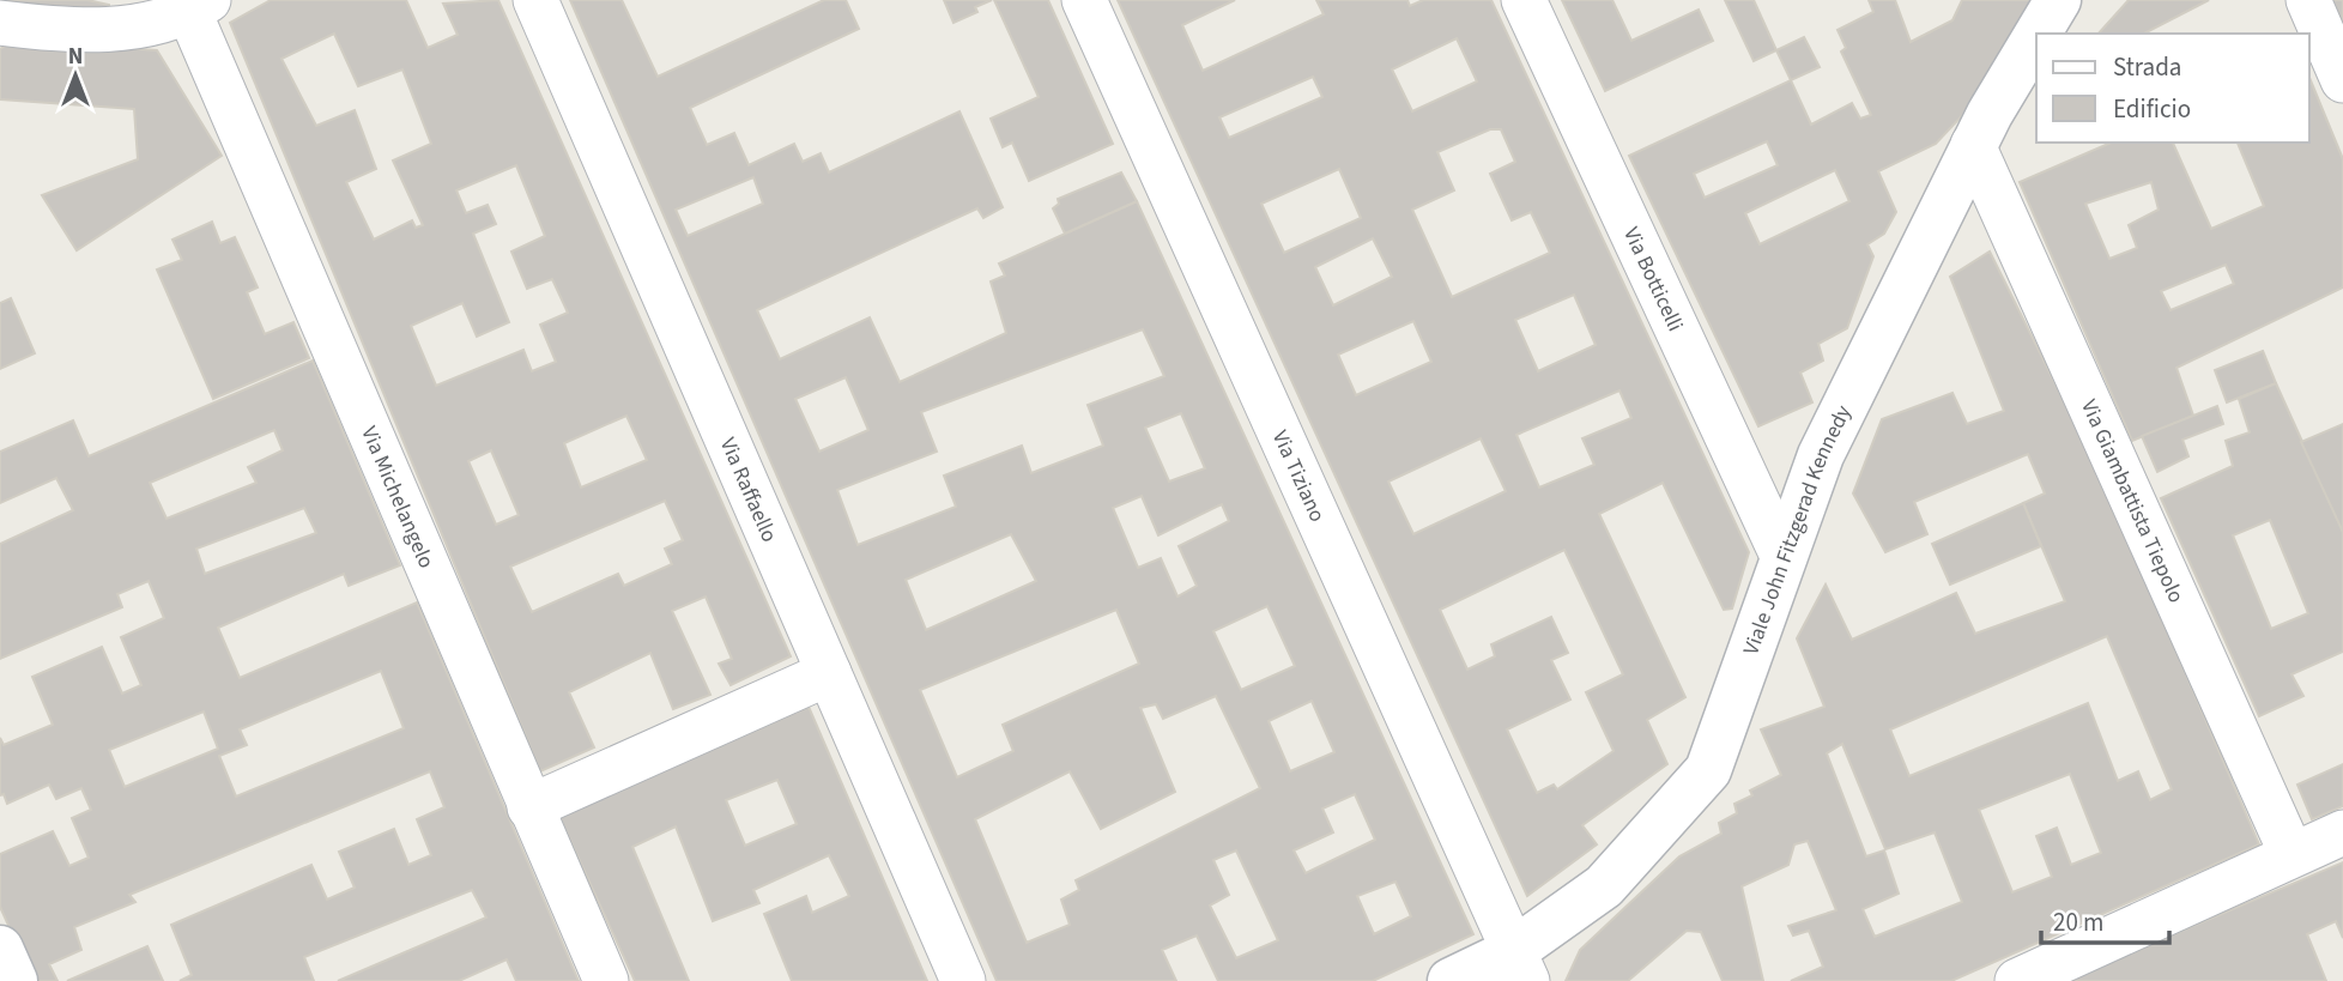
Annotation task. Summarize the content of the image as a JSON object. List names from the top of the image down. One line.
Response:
{"streets":{"street":["Via Botticelli","Via Tiziano","Via Raffaello","Via Michelangelo","Via Giambattista Tiepolo","Viale John Fitzgerad Kennedy"]},"crossings":[["Via Botticelli","Viale John Fitzgerad Kennedy"],["Via Tiziano","Viale John Fitzgerad Kennedy"],["Via Giambattista Tiepolo","Viale John Fitzgerad Kennedy"]],"legend":["Strada","Edificio"],"scale_bar":"20 m","north":"top"}
